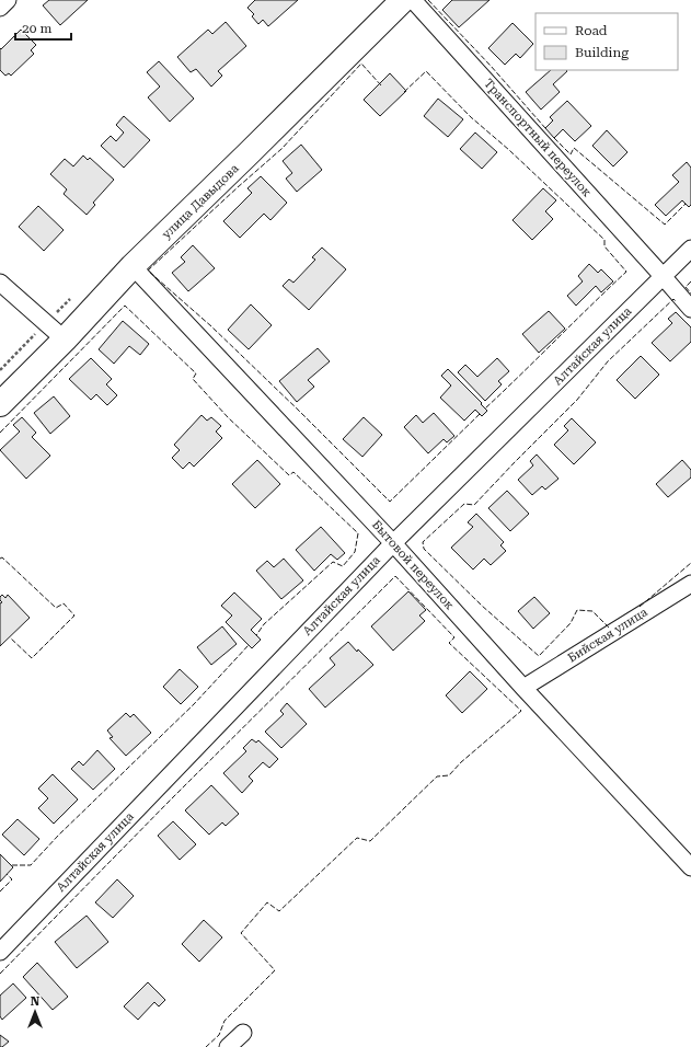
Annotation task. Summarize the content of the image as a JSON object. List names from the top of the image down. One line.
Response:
{"streets":{"main road":["улица Давыдова"],"street":["Транспортный переулок","Алтайская улица","Бытовой переулок","Бийская улица"]},"crossings":[["Транспортный переулок","Алтайская улица"],["улица Давыдова","Бытовой переулок"],["Алтайская улица","Бытовой переулок"],["Бытовой переулок","Бийская улица"]],"legend":["Road","Building"],"scale_bar":"20 m","north":"top"}
